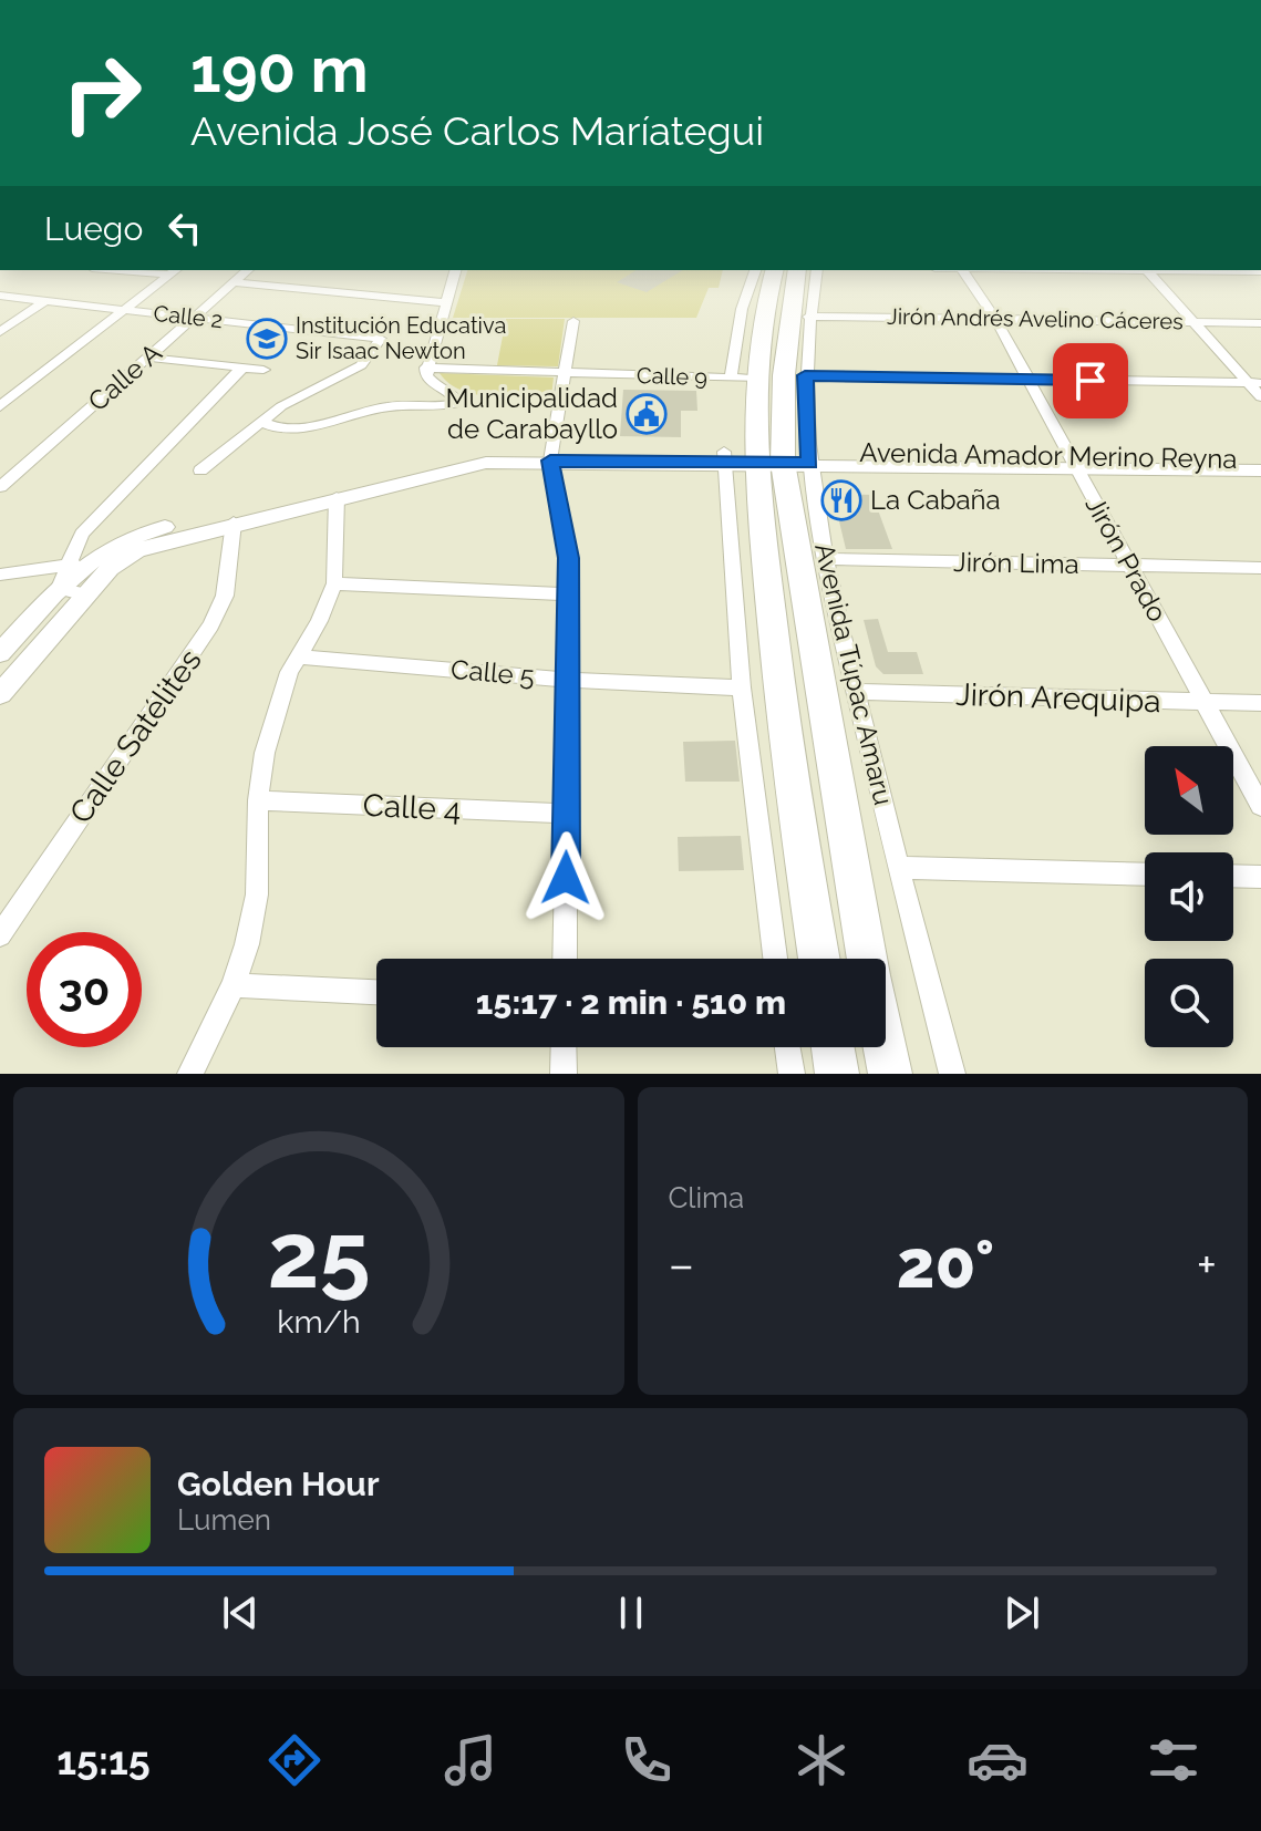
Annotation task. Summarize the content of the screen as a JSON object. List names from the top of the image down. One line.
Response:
{"streets":{"highway":["Avenida Túpac Amaru"],"street":["Calle 2","Jirón Andrés Avelino Cáceres","Calle 9","Calle A","Avenida Amador Merino Reyna","Jirón Prado","Jirón Lima","Calle 5","Jirón Arequipa","Calle Satélites","Calle 4"]},"crossings":[["Calle 2","Calle A"],["Jirón Andrés Avelino Cáceres","Jirón Prado"],["Jirón Andrés Avelino Cáceres","Avenida Túpac Amaru"],["Calle 9","Avenida Túpac Amaru"],["Avenida Amador Merino Reyna","Jirón Prado"],["Avenida Amador Merino Reyna","Avenida Túpac Amaru"],["Jirón Prado","Jirón Lima"],["Jirón Prado","Jirón Arequipa"],["Jirón Lima","Avenida Túpac Amaru"],["Calle 5","Avenida Túpac Amaru"],["Avenida Túpac Amaru","Jirón Arequipa"]],"places":{"school or university":["Institución Educativa Sir Isaac Newton"],"public building":["Municipalidad de Carabayllo"],"restaurant":["La Cabaña"]},"north":"top left","page":{"turn":["190 m","Avenida José Carlos Maríategui"],"then":"Luego","limit":"30","trip":"15:17 · 2 min · 510 m","tile":"Clima","heat":["−","20°","+"],"song":["Golden Hour","Lumen"],"tabs":"15:15","gauge":["25","km/h"]}}
